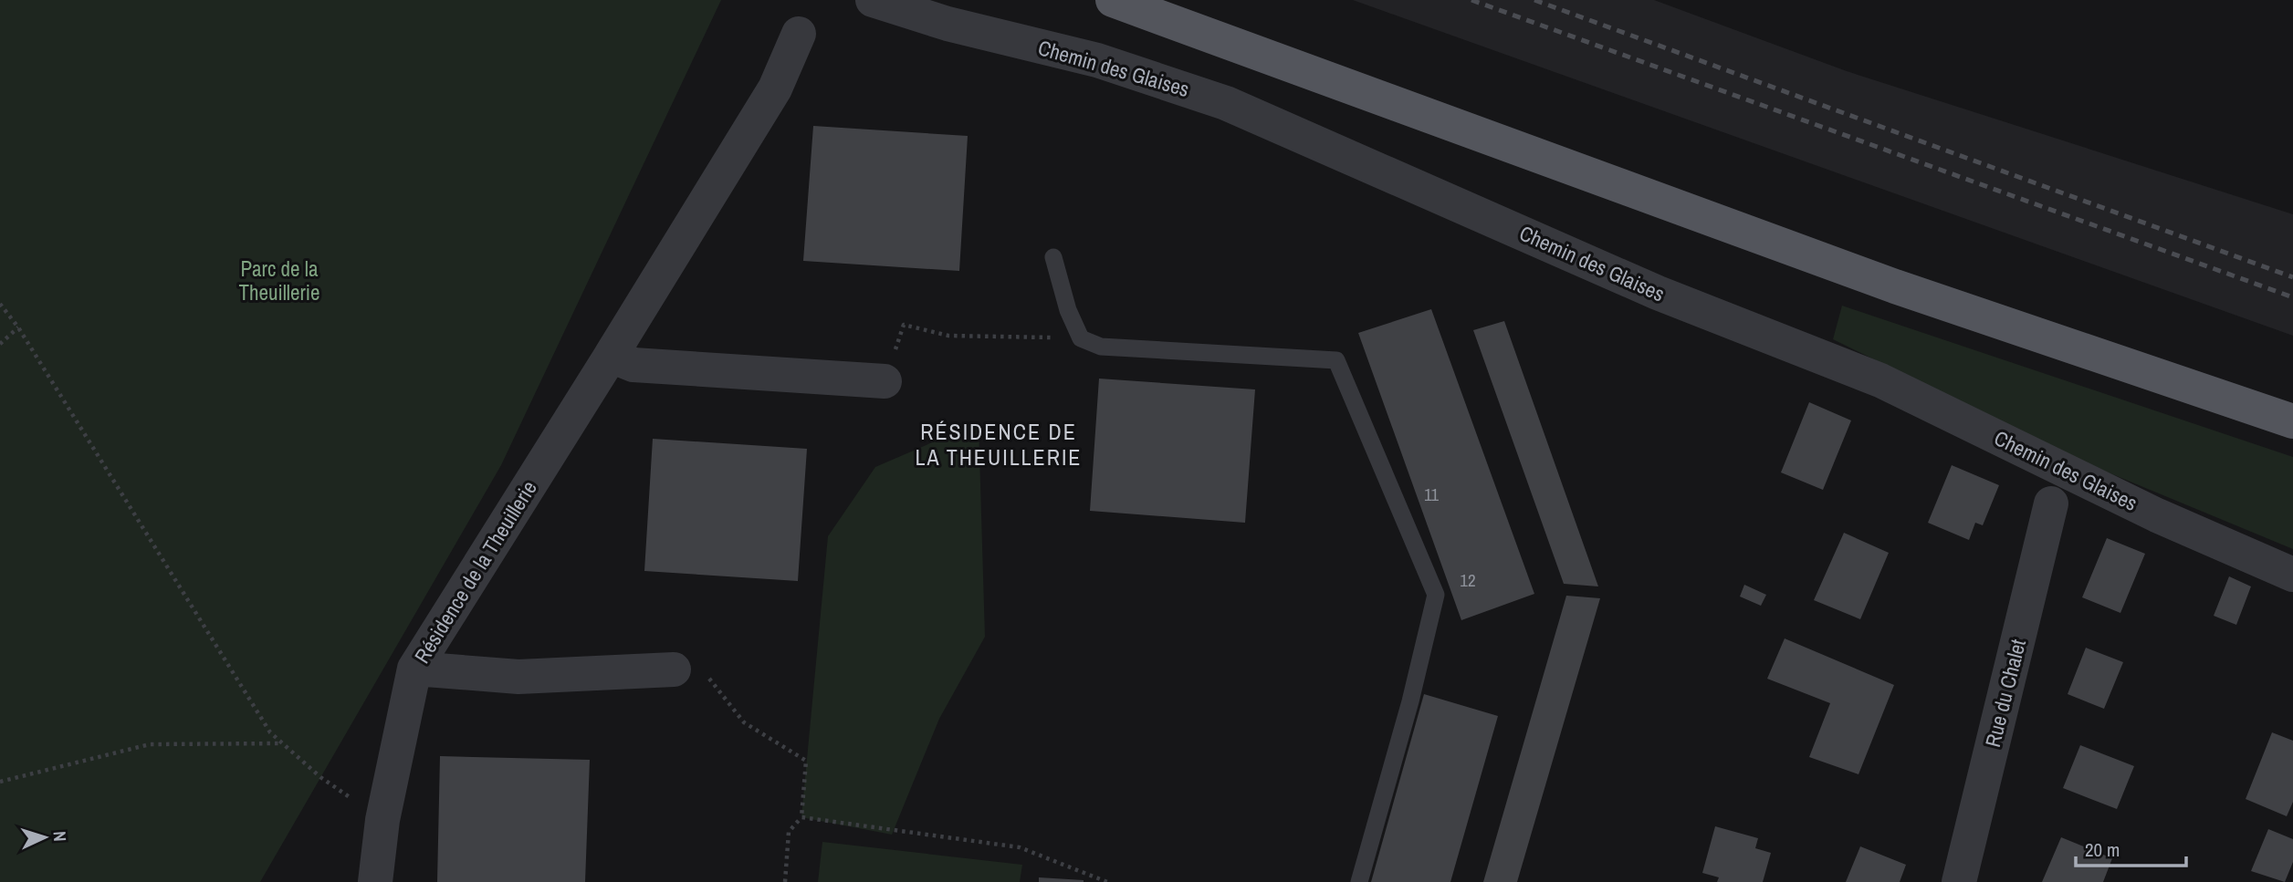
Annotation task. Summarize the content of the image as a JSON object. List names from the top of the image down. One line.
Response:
{"streets":{"street":["Chemin des Glaises","Résidence de la Theuillerie","Rue du Chalet"]},"districts":["RÉSIDENCE DE LA THEUILLERIE"],"parks":["Parc de la Theuillerie"],"house_numbers":["11","12"],"scale_bar":"20 m","north":"right"}
